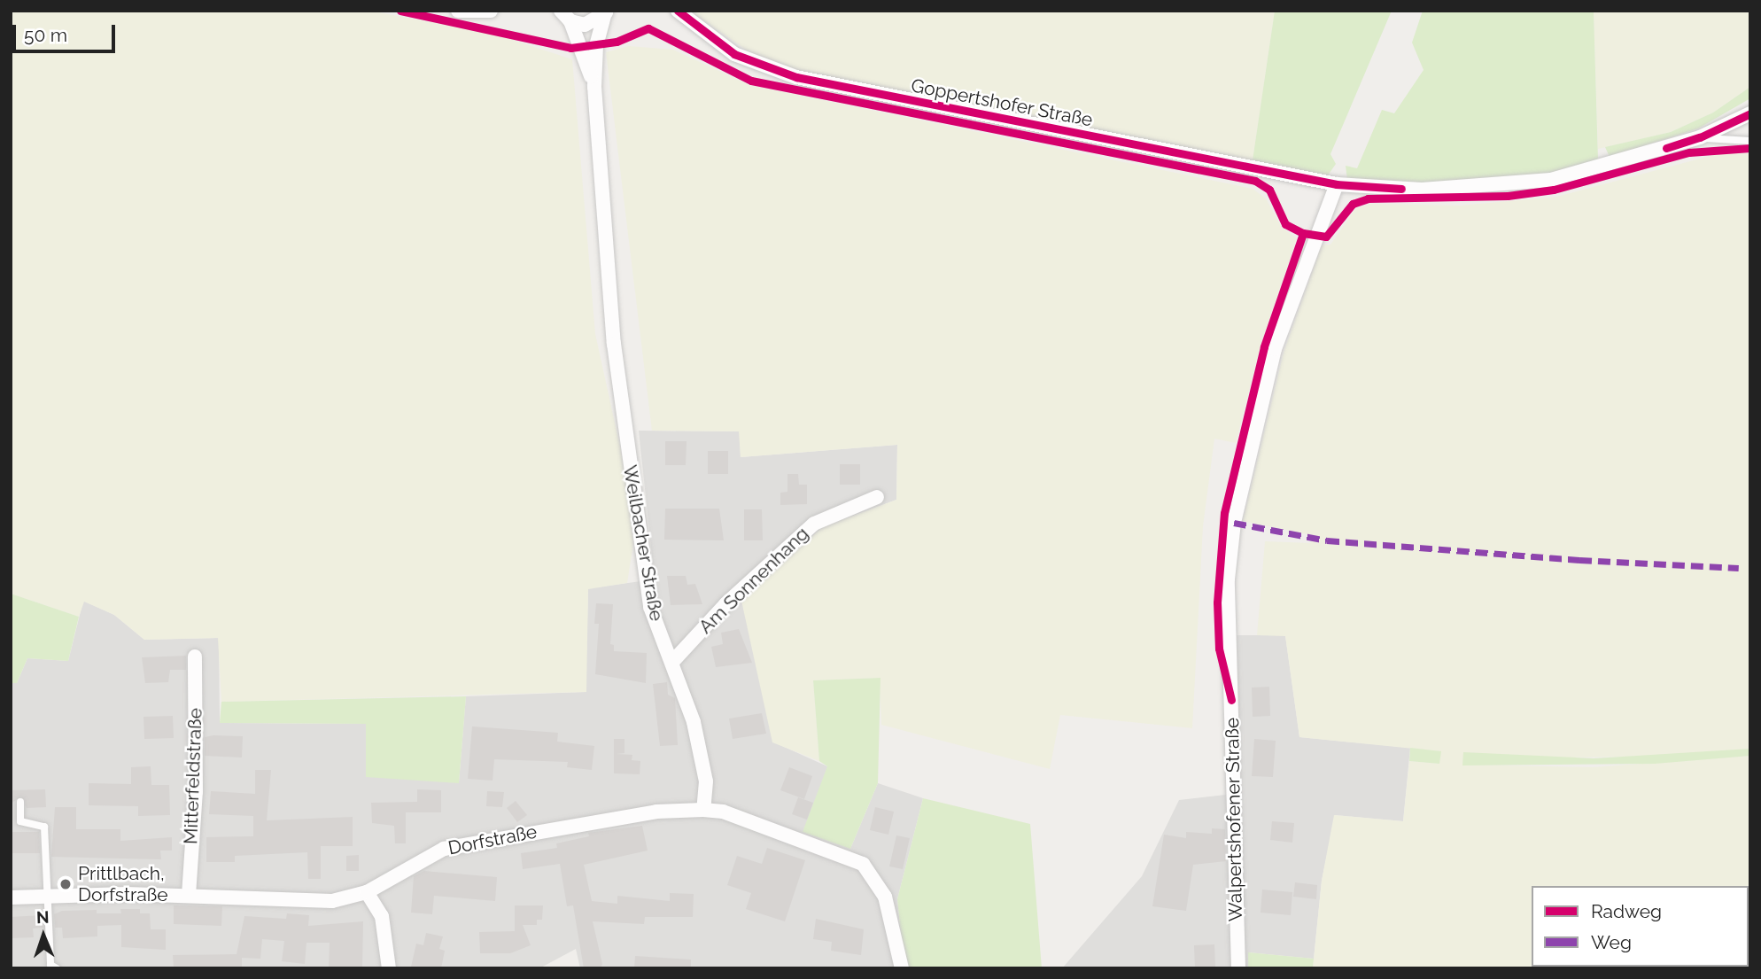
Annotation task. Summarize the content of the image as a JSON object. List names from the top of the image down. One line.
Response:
{"streets":{"street":["Goppertshofer Straße","Weilbacher Straße","Am Sonnenhang","Mitterfeldstraße","Walpertshofener Straße","Dorfstraße"]},"crossings":[["Goppertshofer Straße","Walpertshofener Straße"],["Weilbacher Straße","Am Sonnenhang"],["Weilbacher Straße","Dorfstraße"],["Mitterfeldstraße","Dorfstraße"]],"places":["Prittlbach, Dorfstraße"],"legend":["Radweg","Weg"],"scale_bar":"50 m","north":"top"}
